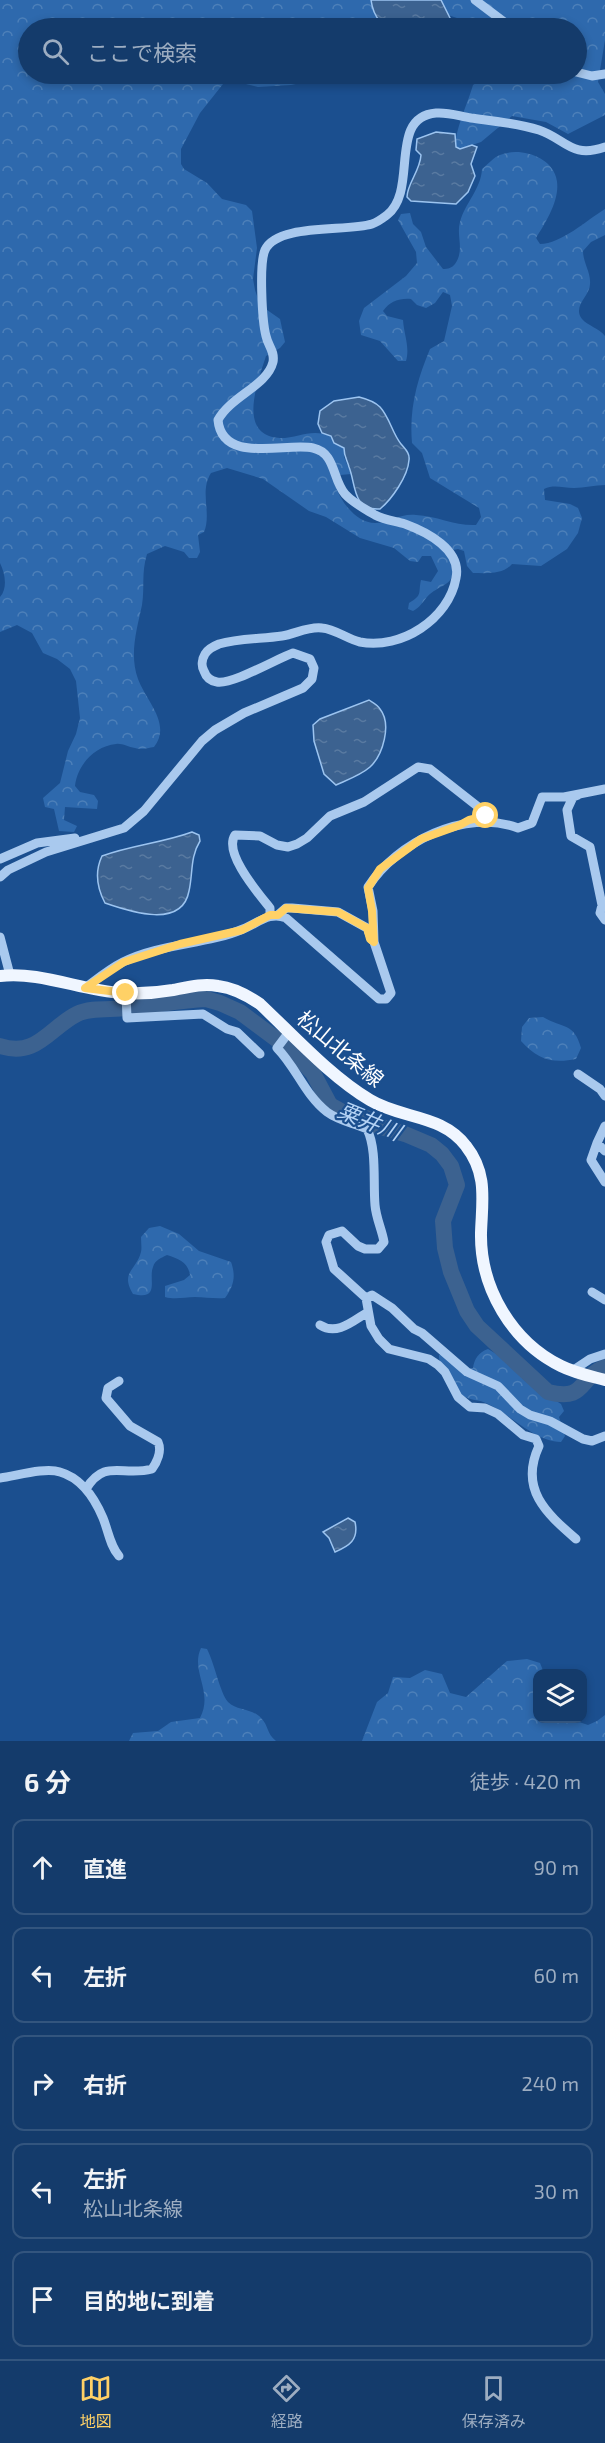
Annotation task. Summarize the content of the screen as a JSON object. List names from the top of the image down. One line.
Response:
{"streets":{"main road":["松山北条線"]},"water":["粟井川"],"page":{"search":"ここで検索","heading":["6 分","徒歩 · 420 m"],"list":[["直進","90 m"],["左折","60 m"],["右折","240 m"],["左折","松山北条線","30 m"],"目的地に到着"],"nav":["地図","経路","保存済み"]}}
